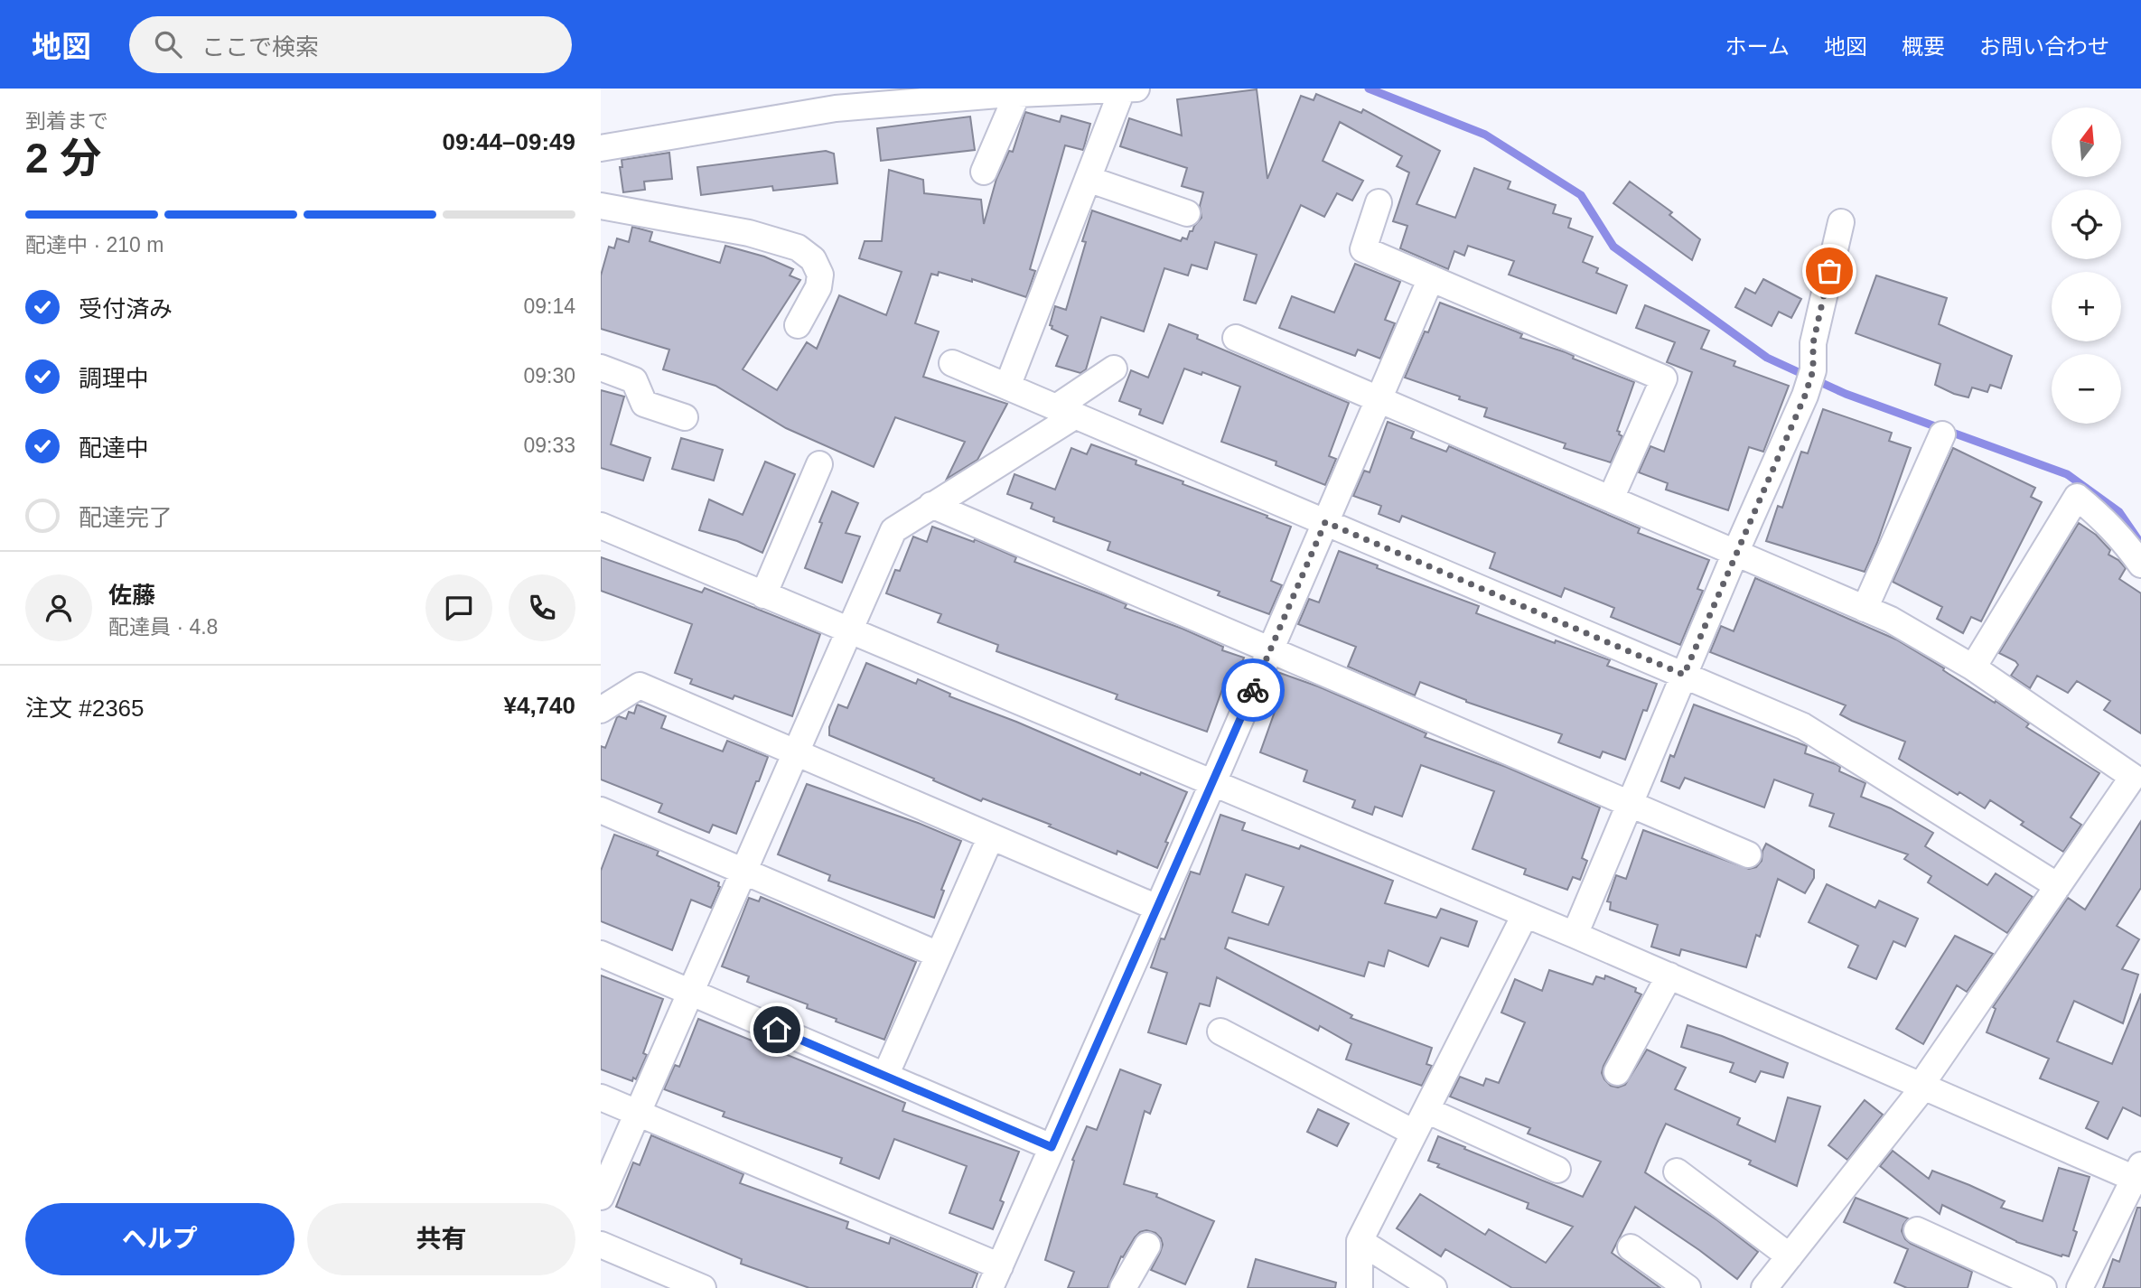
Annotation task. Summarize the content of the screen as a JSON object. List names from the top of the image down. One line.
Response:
{"north":"top","page":{"header":"地図","search":"ここで検索","nav":["ホーム","地図","概要","お問い合わせ"],"heading":["2 分","到着まで","09:44–09:49"],"panel":["佐藤","配達員 · 4.8","注文 #2365","¥4,740"],"map_buttons":["+","−"],"bar":"配達中 · 210 m","list":[["受付済み","09:14"],["調理中","09:30"],["配達中","09:33"],"配達完了"],"buttons":["ヘルプ","共有"]}}
